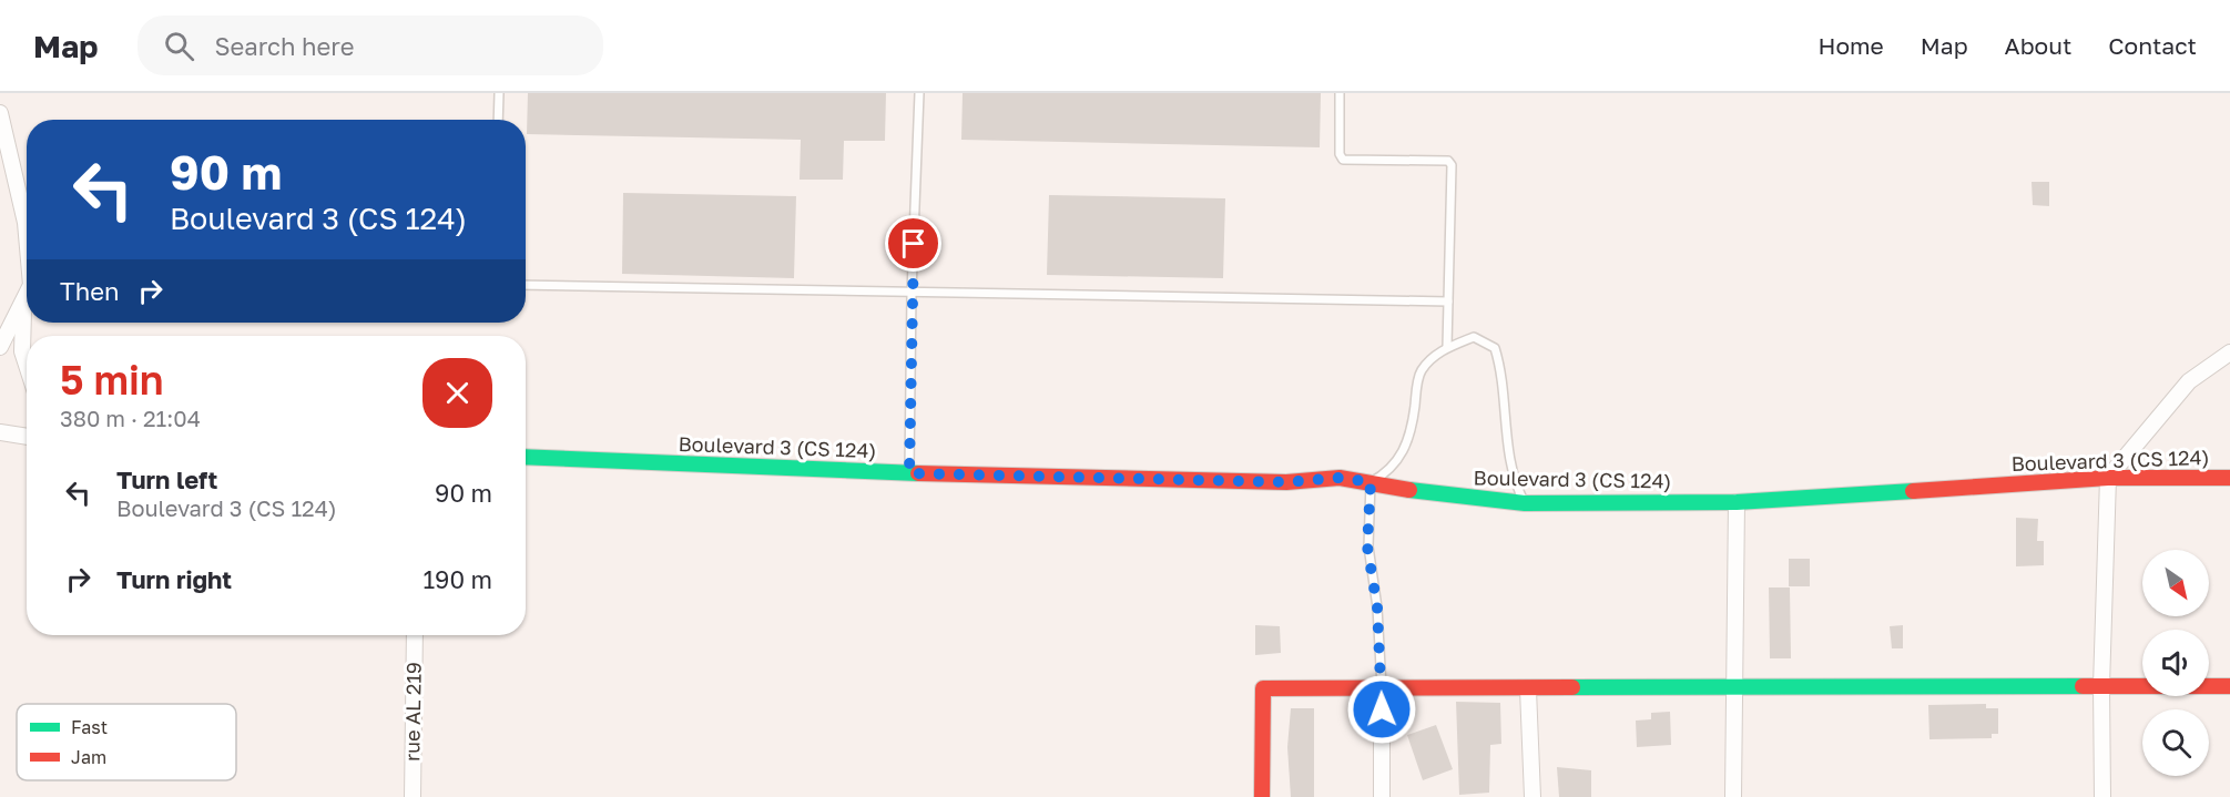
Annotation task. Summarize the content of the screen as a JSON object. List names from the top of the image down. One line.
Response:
{"streets":{"street":["Boulevard 3 (CS 124)","rue AL 219"]},"legend":["Fast","Jam"],"north":"bottom right","page":{"header":"Map","search":"Search here","nav":["Home","Map","About","Contact"],"turn":["90 m","Boulevard 3 (CS 124)"],"then":"Then","heading":["5 min","380 m · 21:04"],"list":[{"name":"Turn left","note":"Boulevard 3 (CS 124)","value":"90 m"},{"name":"Turn right","value":"190 m"}]}}
